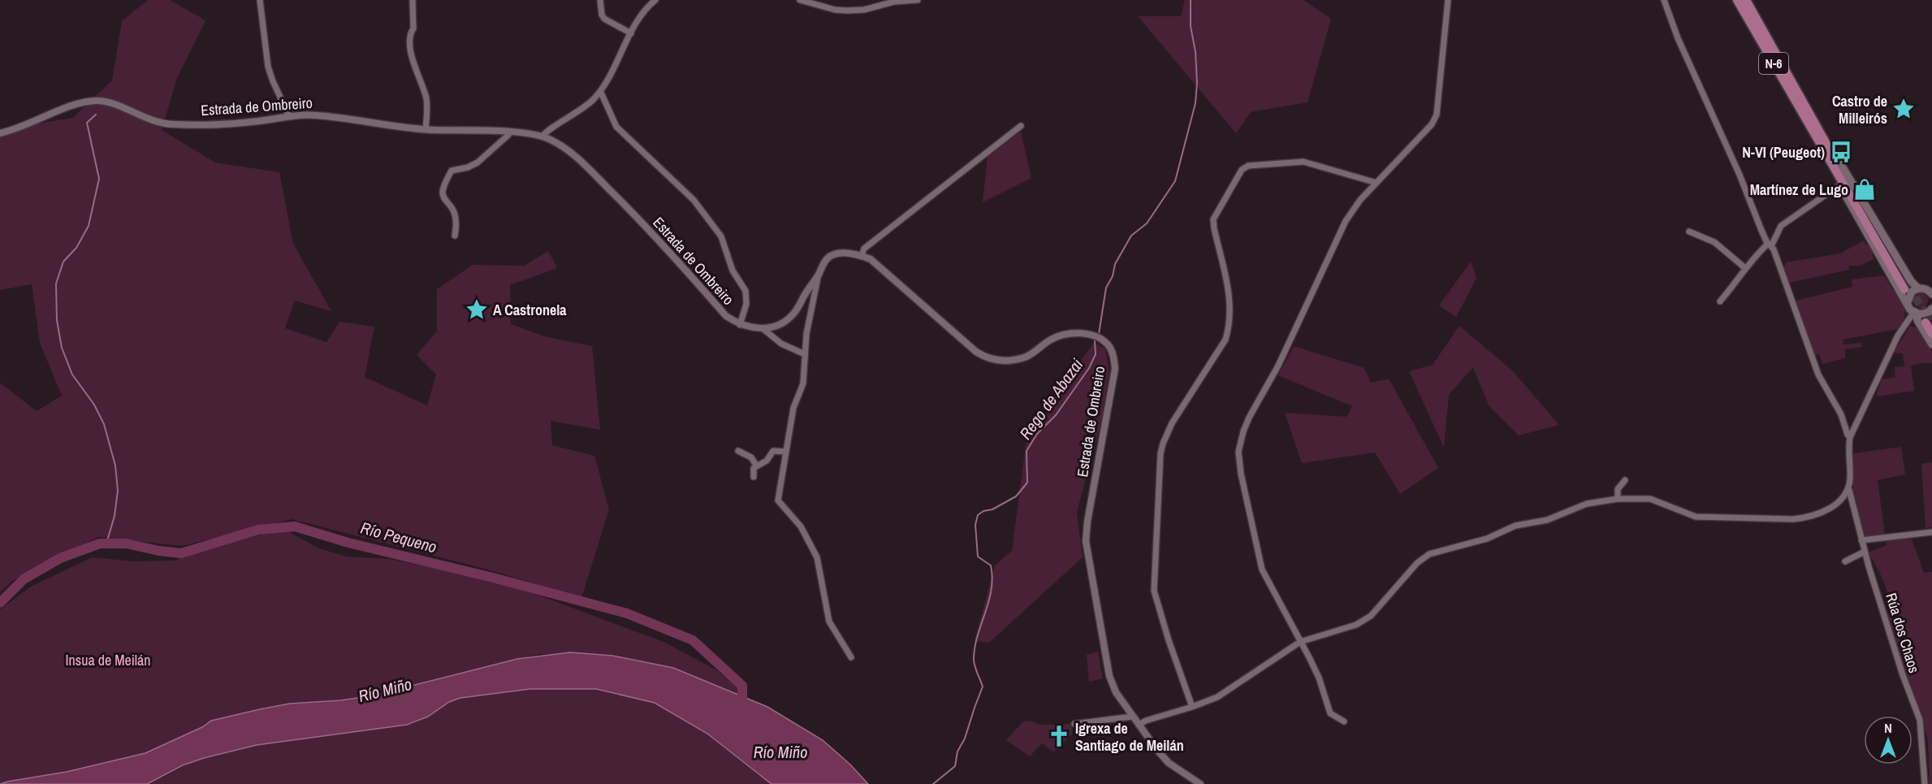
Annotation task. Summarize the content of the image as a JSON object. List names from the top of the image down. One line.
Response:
{"streets":{"highway":["N-6"],"street":["Estrada de Ombreiro","Rúa dos Chaos"]},"water":["Rego de Abazai","Río Pequeno","Río Miño"],"parks":["Insua de Meilán"],"places":{"place":["Castro de Milleirós","A Castronela"],"bus stop":["N-VI (Peugeot)"],"shop":["Martínez de Lugo"],"church":["Igrexa de Santiago de Meilán"]},"north":"top"}
